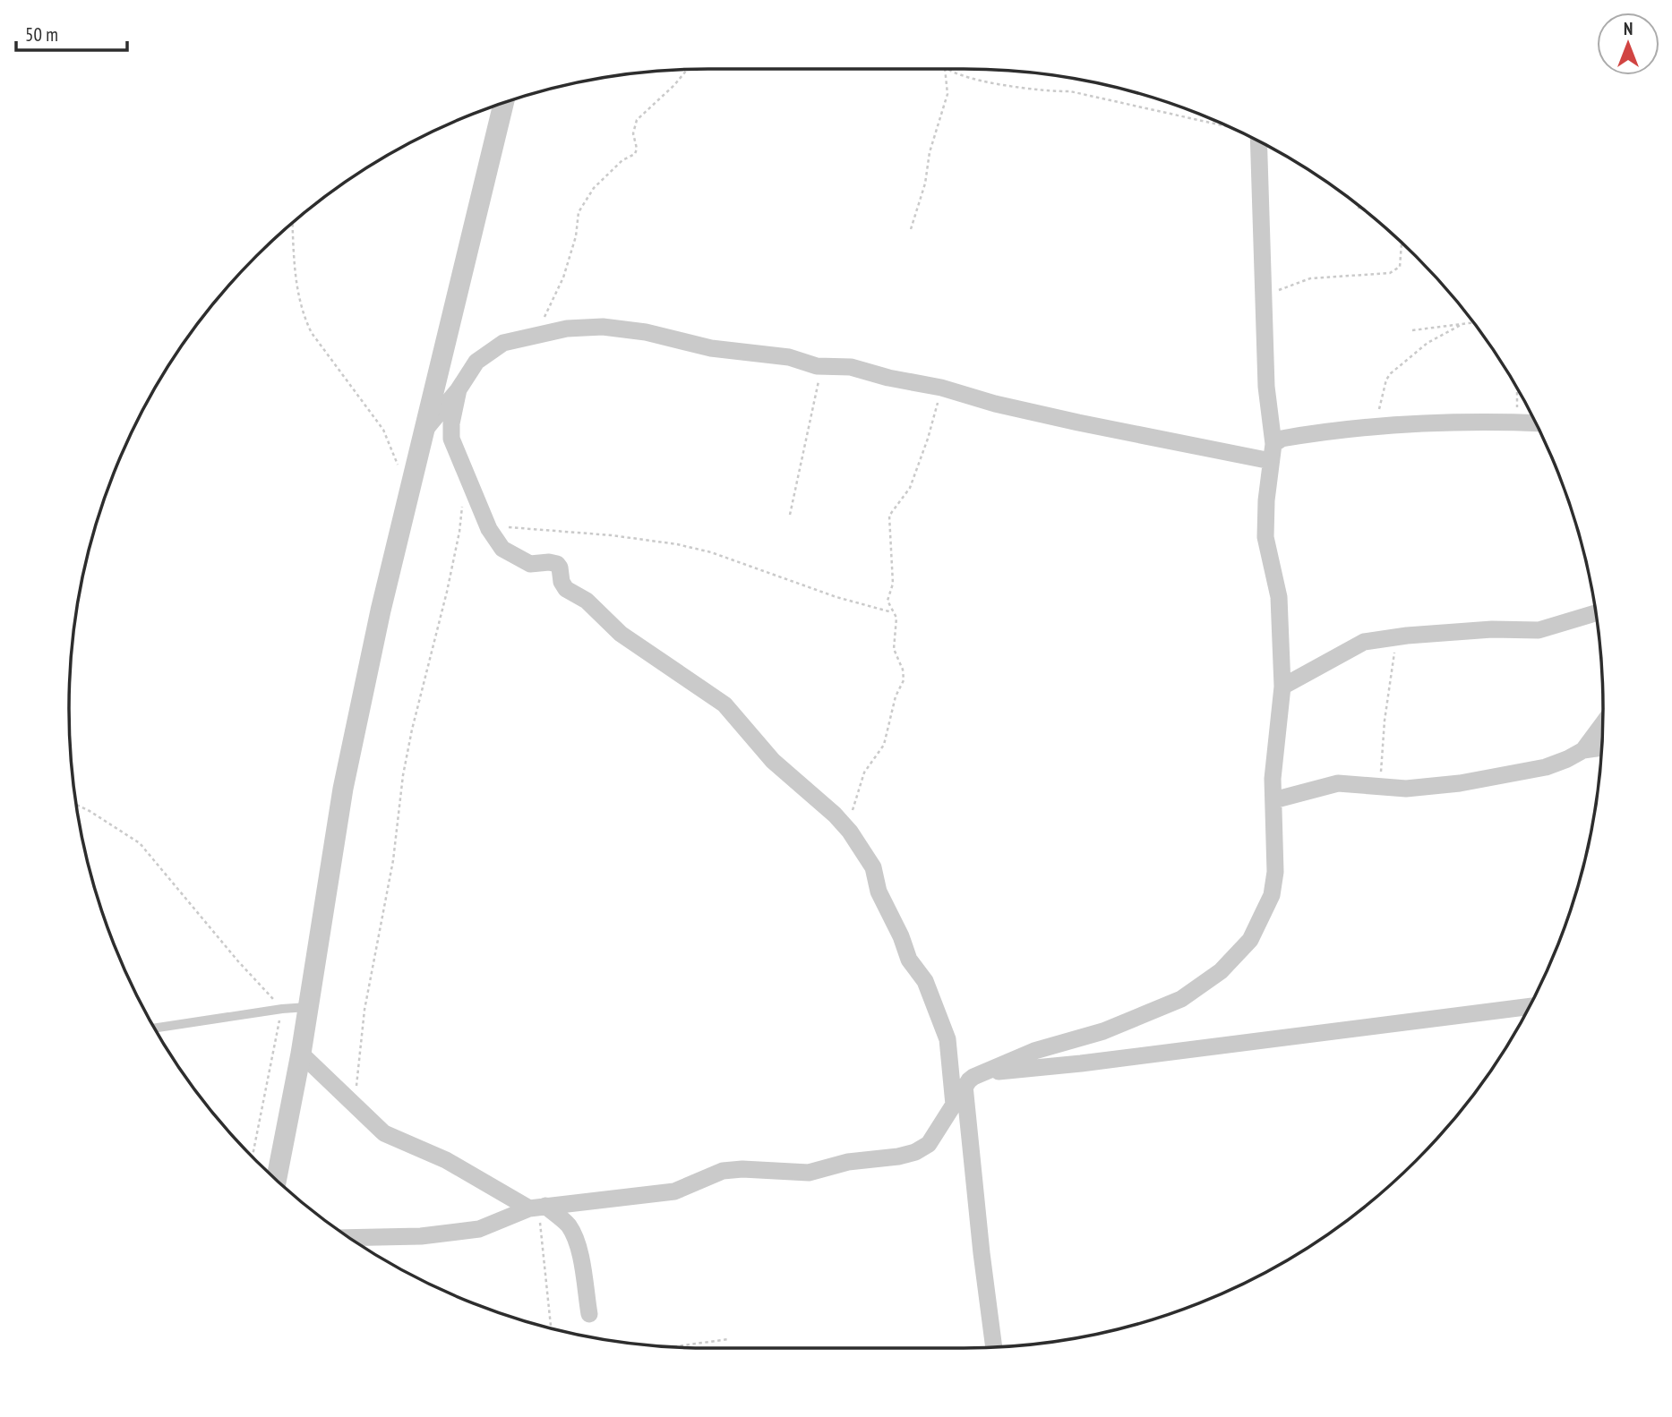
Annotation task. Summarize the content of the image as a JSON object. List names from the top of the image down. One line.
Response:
{"scale_bar":"50 m","north":"top"}
